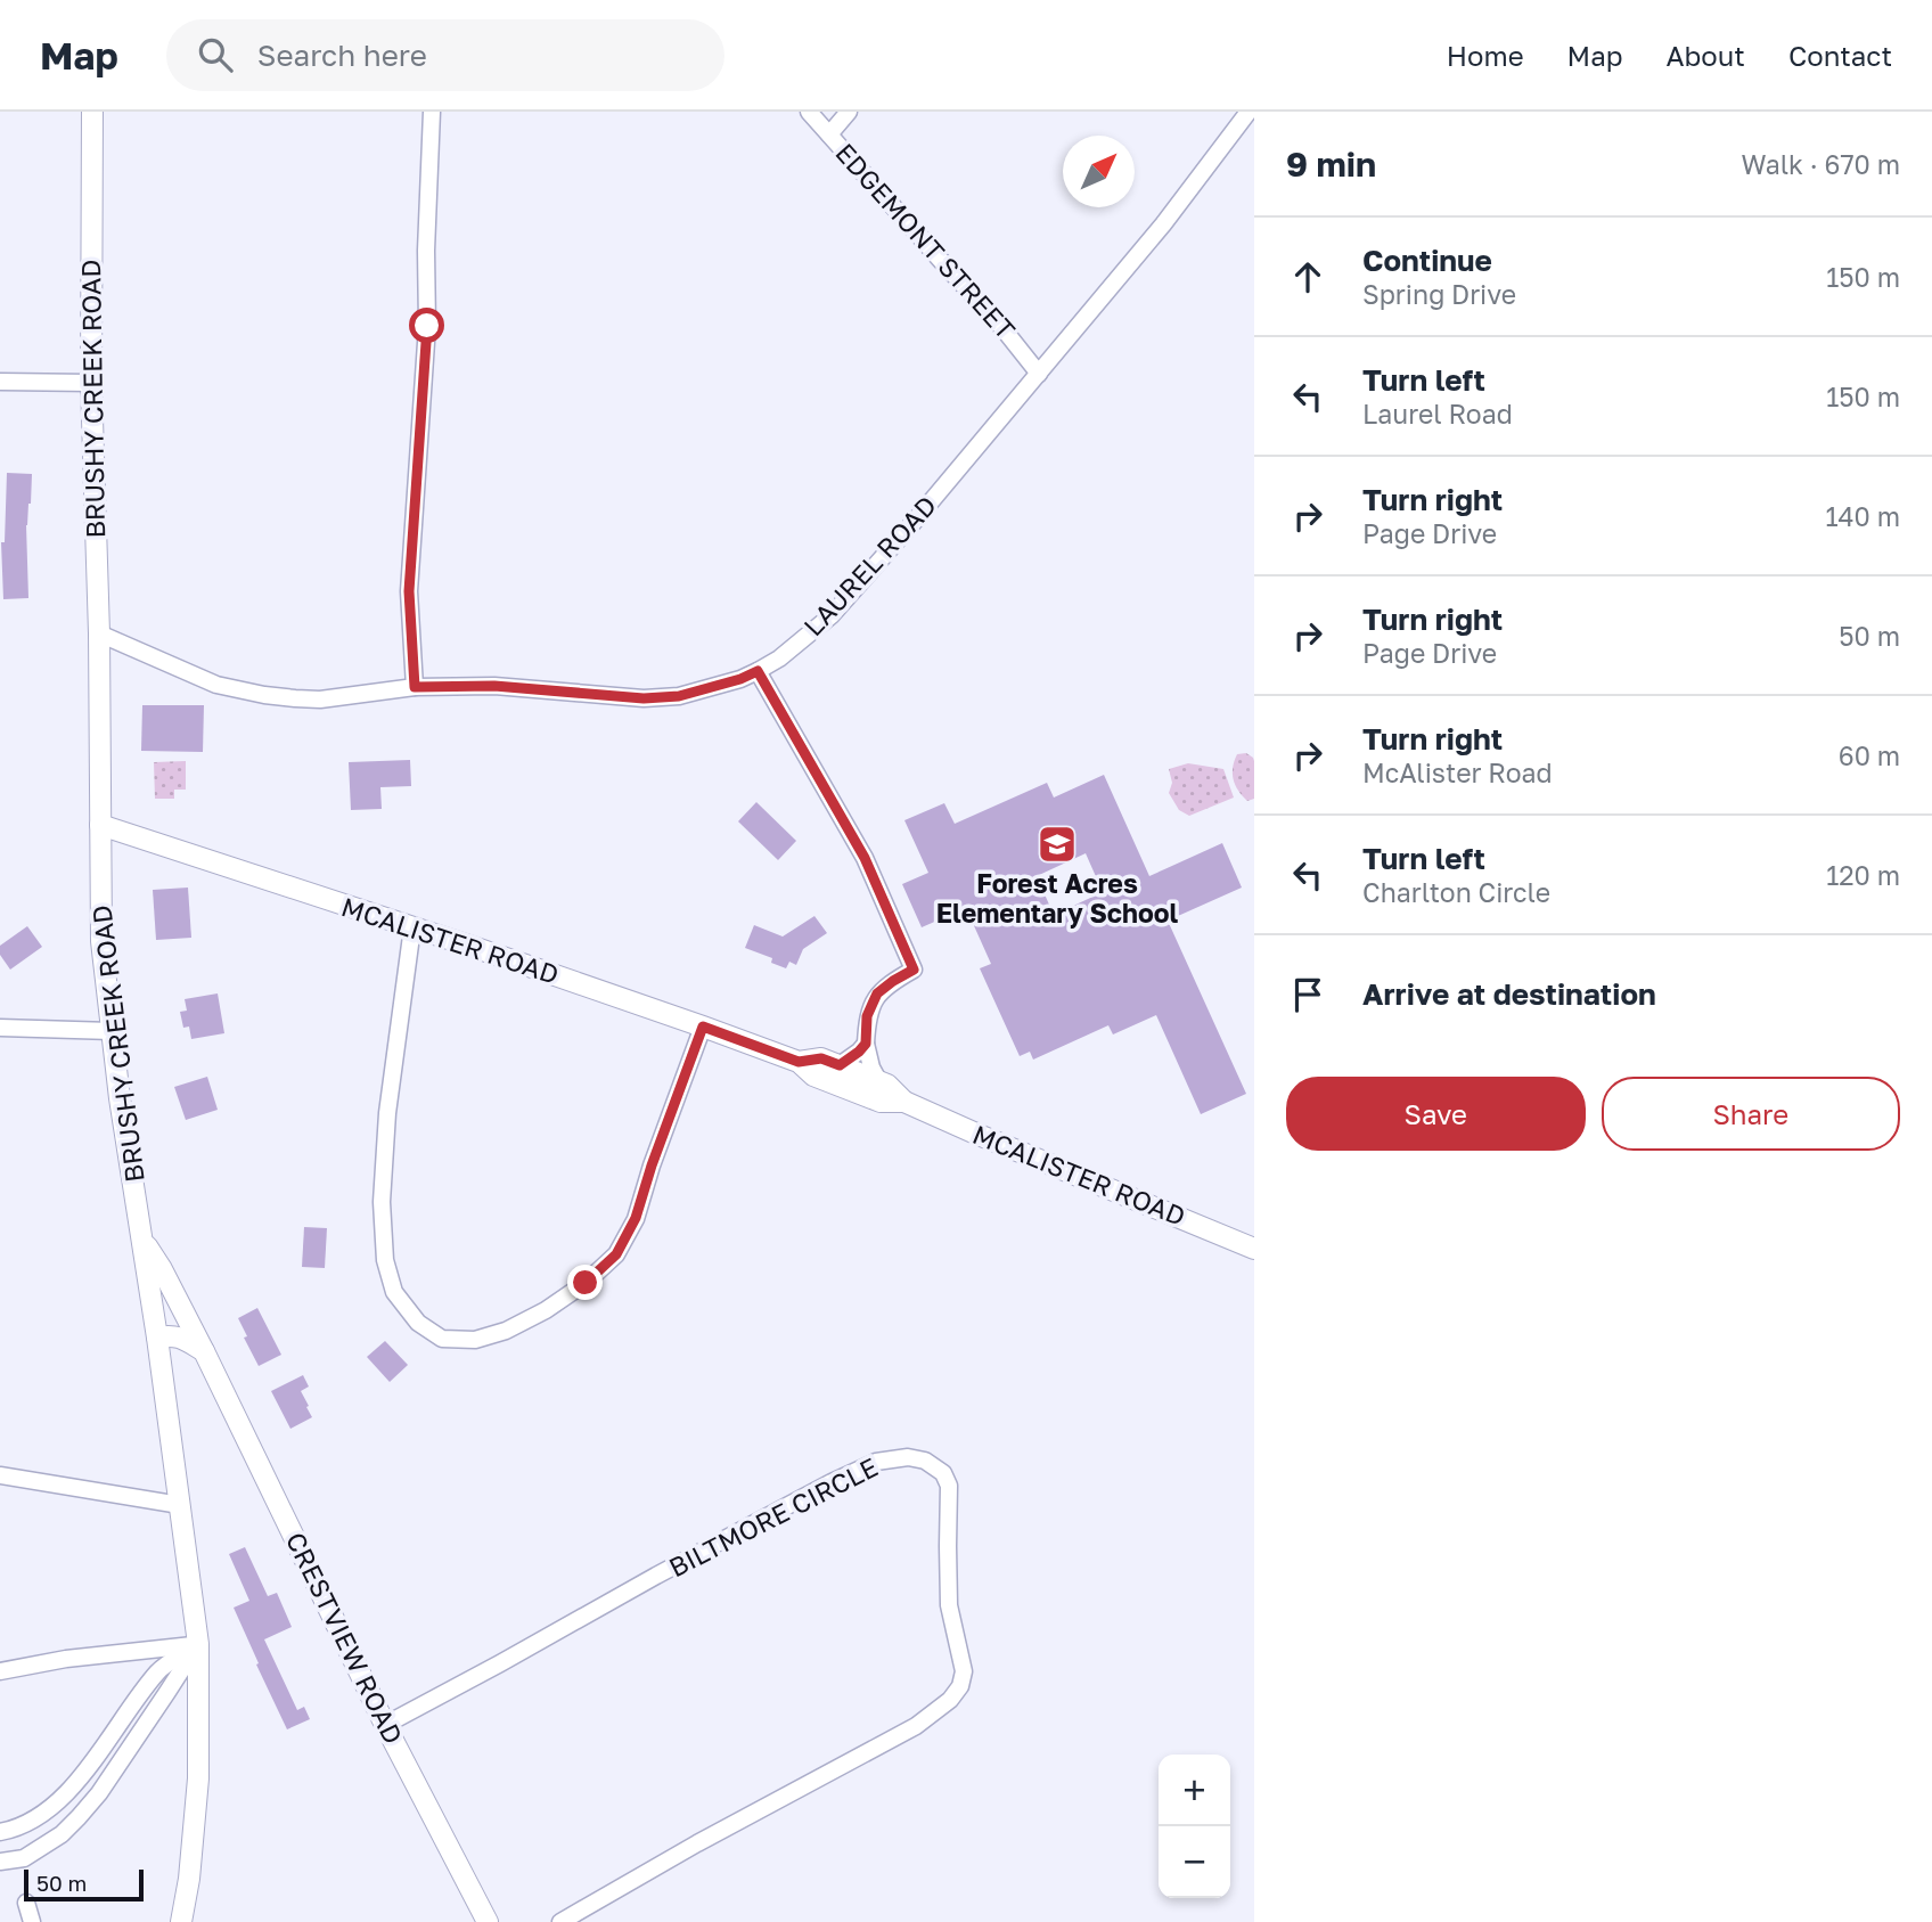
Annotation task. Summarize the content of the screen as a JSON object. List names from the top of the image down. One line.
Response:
{"streets":{"street":["EDGEMONT STREET","BRUSHY CREEK ROAD","LAUREL ROAD","MCALISTER ROAD","BILTMORE CIRCLE","CRESTVIEW ROAD"]},"crossings":[["EDGEMONT STREET","LAUREL ROAD"],["BRUSHY CREEK ROAD","LAUREL ROAD"],["BRUSHY CREEK ROAD","MCALISTER ROAD"],["BRUSHY CREEK ROAD","CRESTVIEW ROAD"],["BILTMORE CIRCLE","CRESTVIEW ROAD"]],"places":{"school or university":["Forest Acres Elementary School"]},"scale_bar":"50 m","north":"top right","page":{"header":"Map","search":"Search here","nav":["Home","Map","About","Contact"],"heading":["9 min","Walk · 670 m"],"list":[["Continue","Spring Drive","150 m"],["Turn left","Laurel Road","150 m"],["Turn right","Page Drive","140 m"],["Turn right","Page Drive","50 m"],["Turn right","McAlister Road","60 m"],["Turn left","Charlton Circle","120 m"],"Arrive at destination"],"buttons":["Save","Share"],"map_buttons":["+","−"],"scale":"50 m"}}
